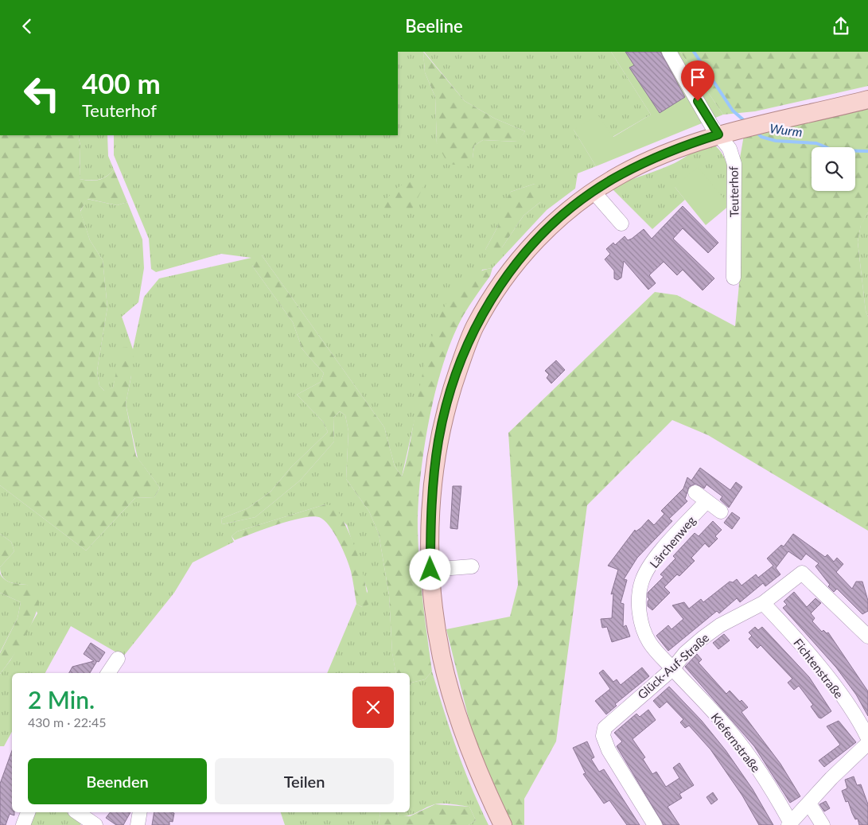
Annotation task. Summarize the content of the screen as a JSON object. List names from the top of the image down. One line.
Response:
{"streets":{"street":["Teuterhof","Lärchenweg","Glück-Auf-Straße","Fichtenstraße","Kiefernstraße"]},"crossings":[["Lärchenweg","Glück-Auf-Straße"],["Lärchenweg","Kiefernstraße"],["Glück-Auf-Straße","Fichtenstraße"],["Glück-Auf-Straße","Kiefernstraße"]],"water":["Wurm"],"page":{"header":"Beeline","turn":["400 m","Teuterhof"],"heading":["2 Min.","430 m · 22:45"],"buttons":["Beenden","Teilen"]}}
